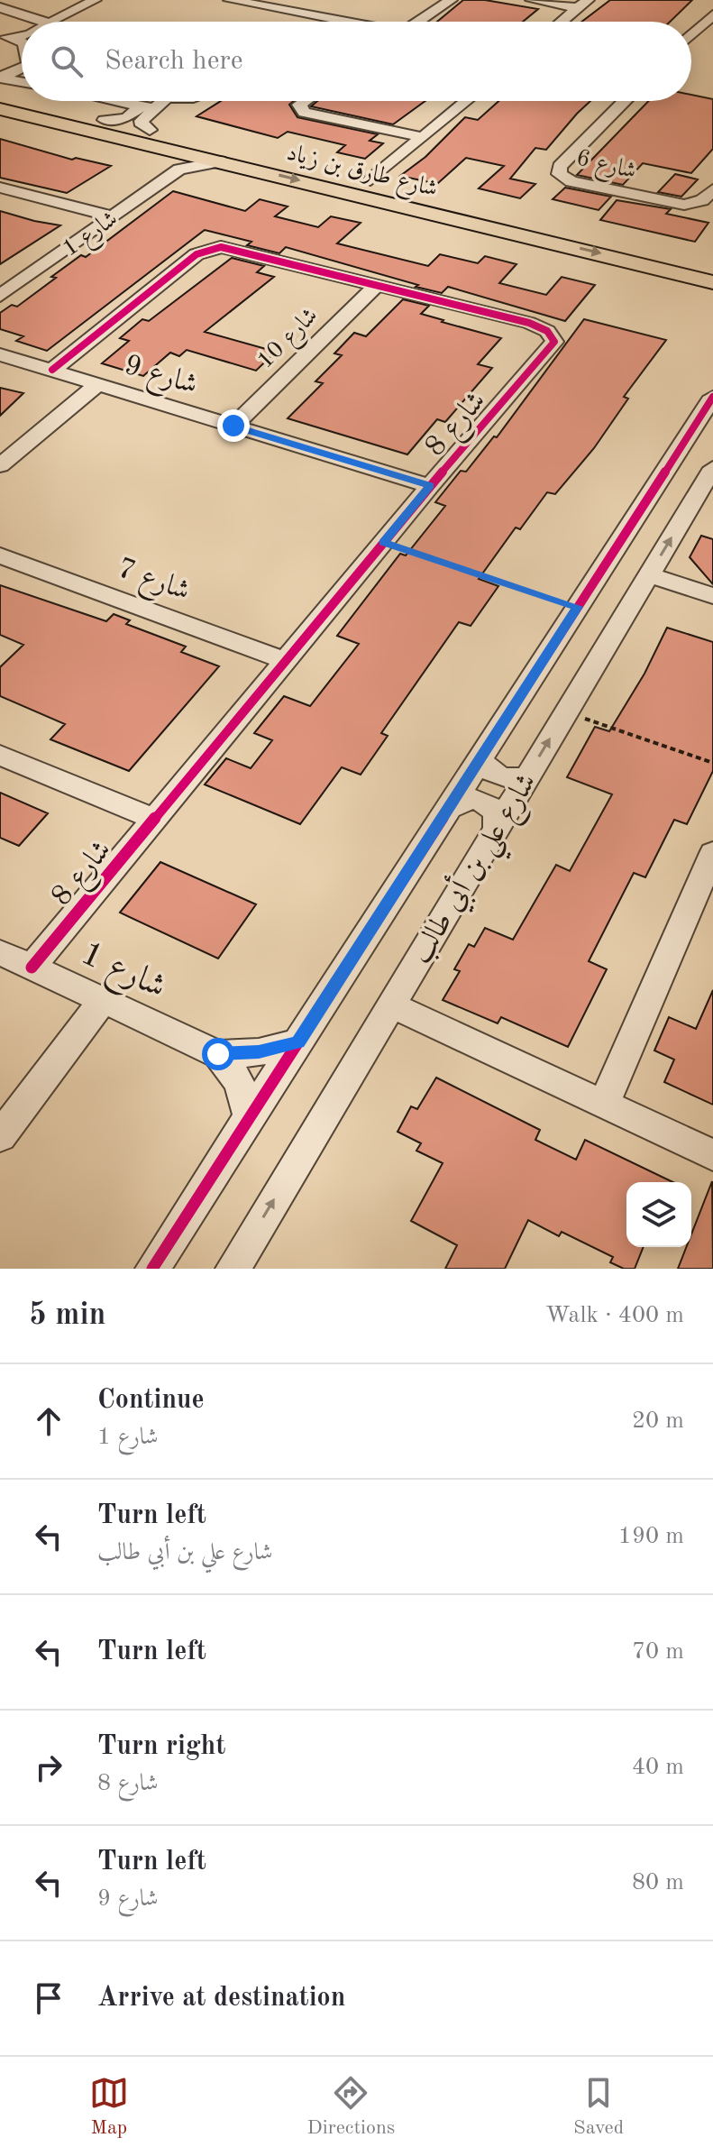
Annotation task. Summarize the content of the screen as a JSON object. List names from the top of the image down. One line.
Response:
{"streets":{"main road":["شارع طارق بن زياد"],"street":["شارع 6","شارع 1","شارع 10","شارع 9","شارع 8","شارع 7","شارع علي بن أبي طالب"]},"crossings":[["شارع طارق بن زياد","شارع 1"],["شارع 1","شارع 8"],["شارع 1","شارع علي بن أبي طالب"],["شارع 10","شارع 9"],["شارع 10","شارع 8"],["شارع 9","شارع 8"],["شارع 8","شارع 7"]],"page":{"search":"Search here","heading":["5 min","Walk · 400 m"],"list":[["Continue","شارع 1","20 m"],["Turn left","شارع علي بن أبي طالب","190 m"],["Turn left","70 m"],["Turn right","شارع 8","40 m"],["Turn left","شارع 9","80 m"],"Arrive at destination"],"nav":["Map","Directions","Saved"]}}
